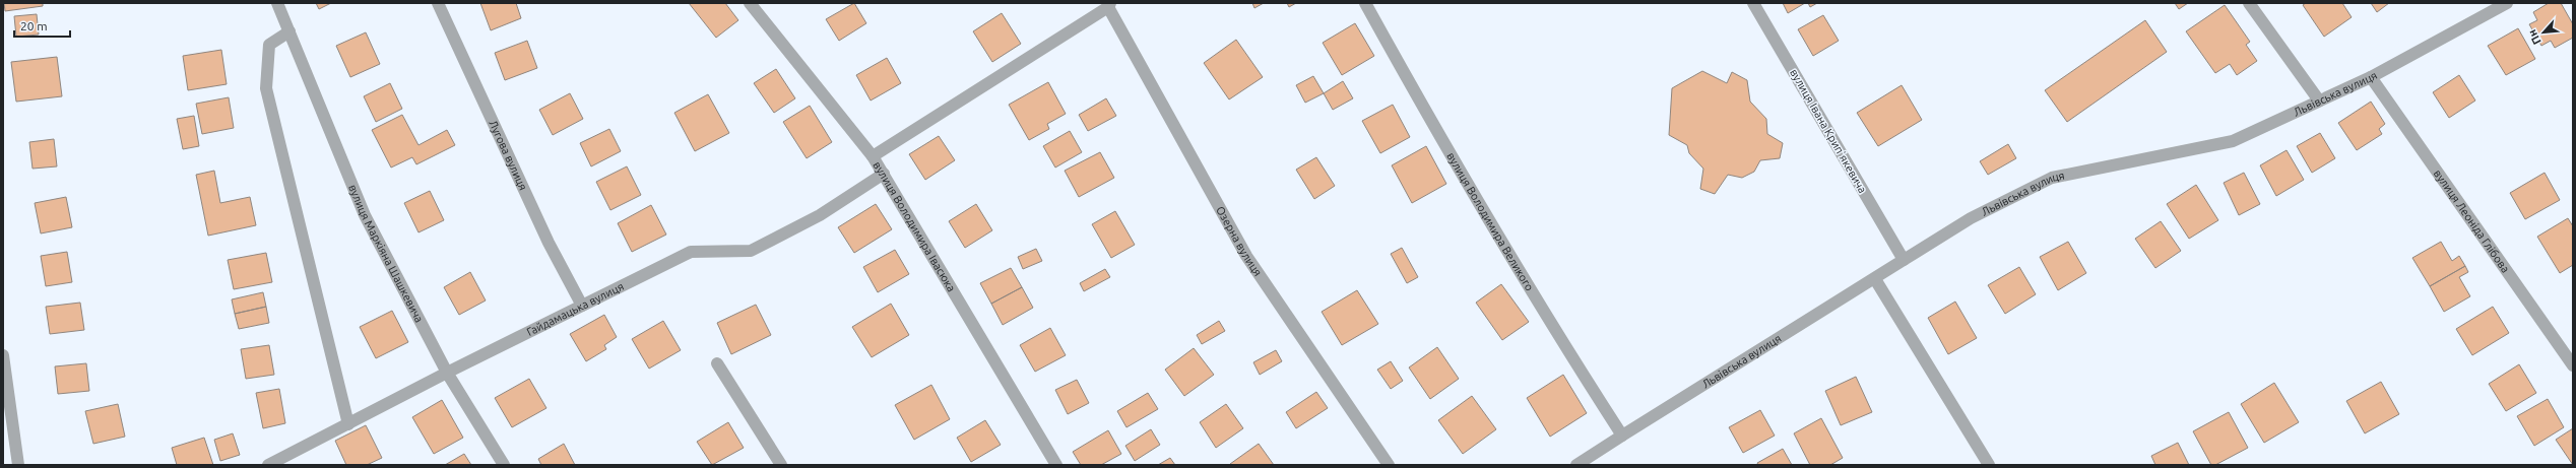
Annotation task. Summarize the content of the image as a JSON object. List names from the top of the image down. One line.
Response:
{"streets":{"street":["Львівська вулиця","вулиця Івана Крипʼякевича","Лугова вулиця","вулиця Володимира Великого","вулиця Леоніда Глібова","вулиця Володимира Івасюка","Озерна вулиця","вулиця Маркіяна Шашкевича","Гайдамацька вулиця"]},"crossings":[["Львівська вулиця","вулиця Івана Крипʼякевича"],["Львівська вулиця","вулиця Володимира Великого"],["Львівська вулиця","вулиця Леоніда Глібова"],["Лугова вулиця","Гайдамацька вулиця"],["вулиця Володимира Івасюка","Гайдамацька вулиця"],["вулиця Маркіяна Шашкевича","Гайдамацька вулиця"]],"scale_bar":"20 m","north":"bottom left"}
